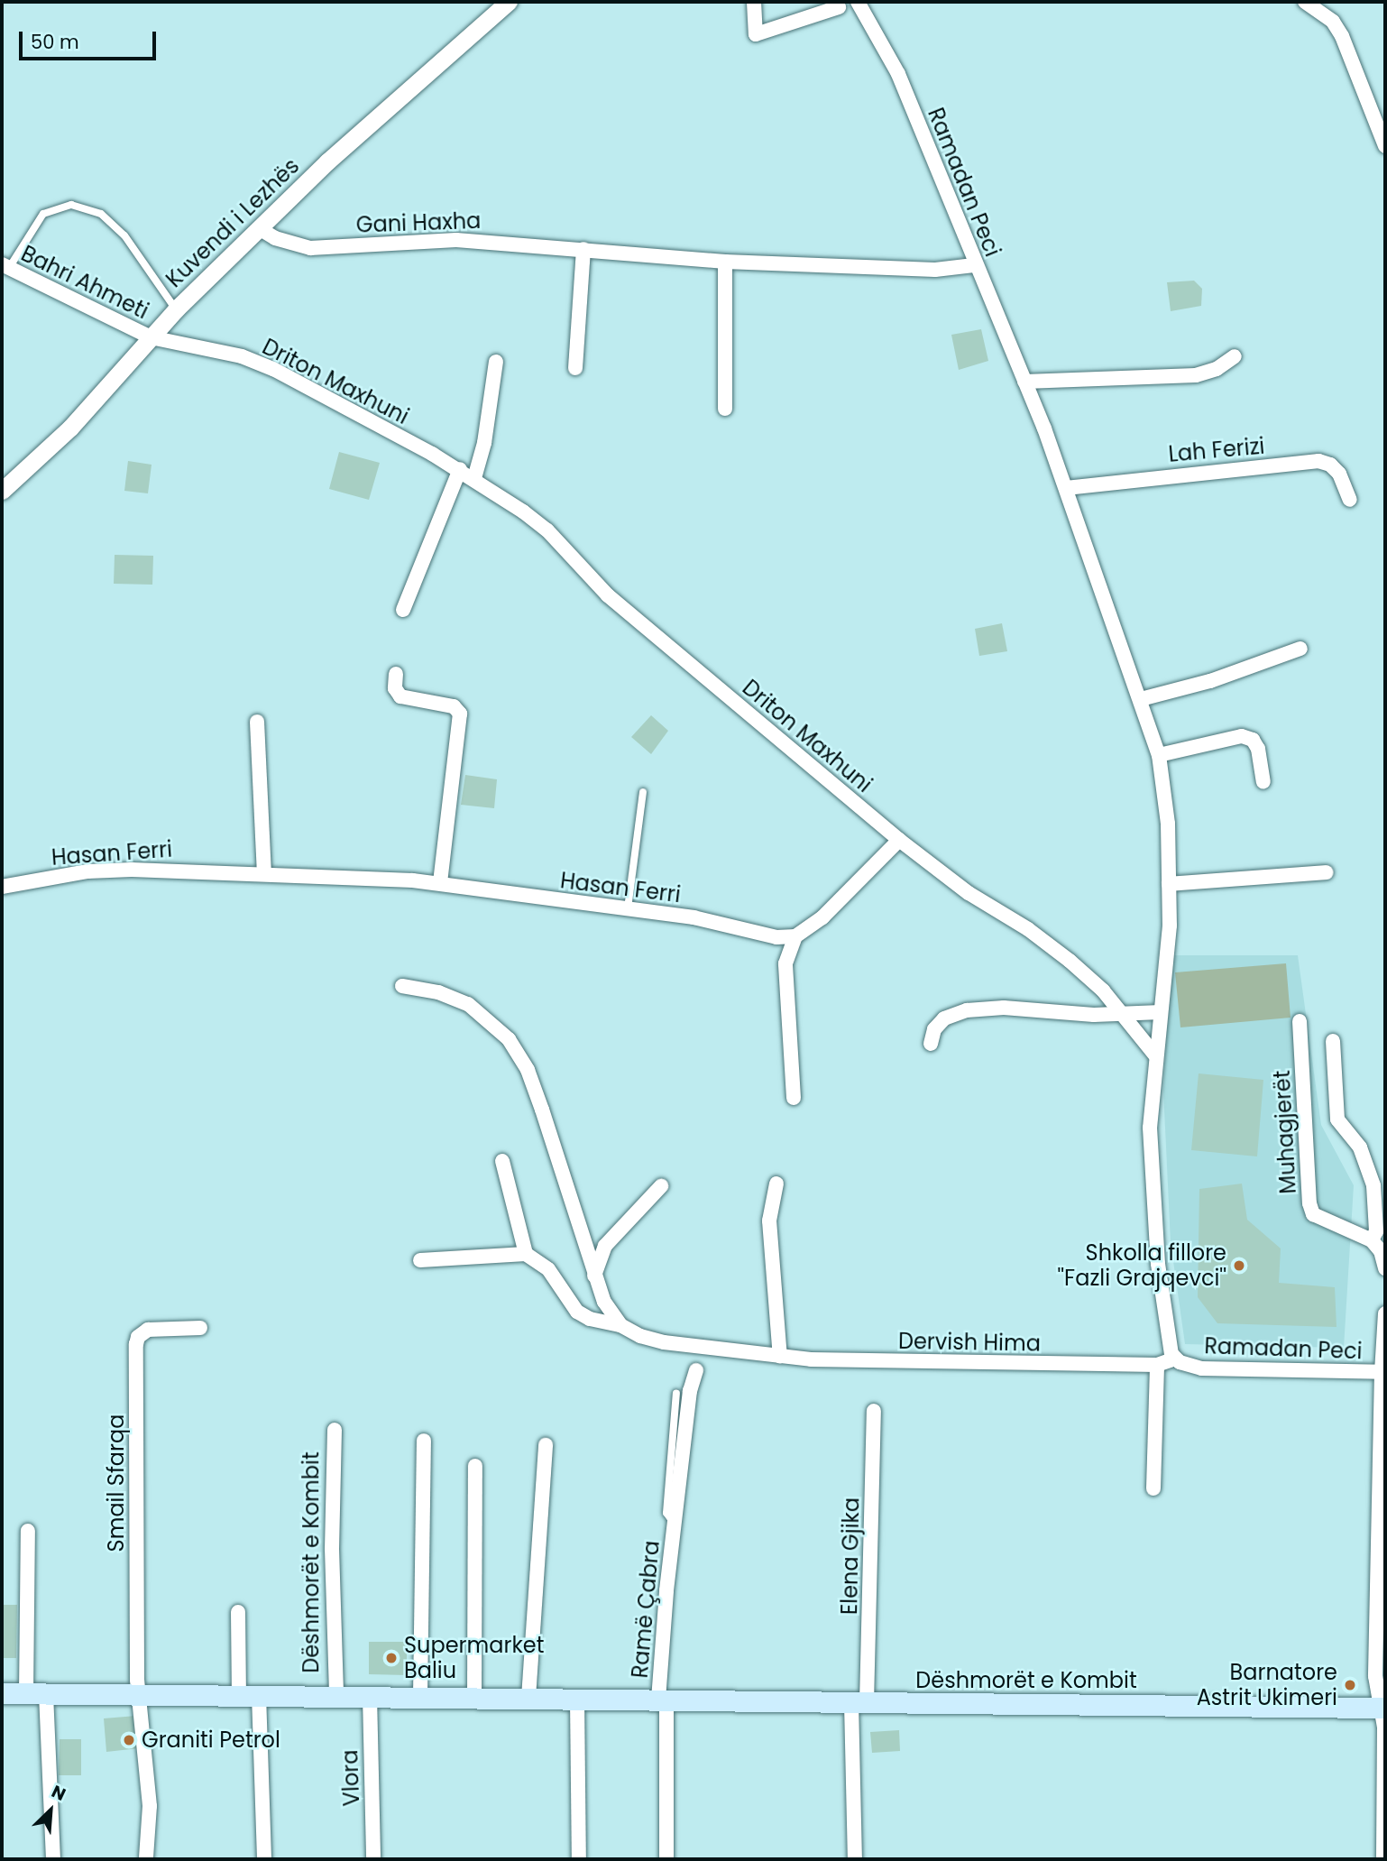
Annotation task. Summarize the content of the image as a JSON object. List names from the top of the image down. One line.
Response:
{"streets":{"main road":["Dëshmorët e Kombit"],"street":["Ramadan Peci","Kuvendi i Lezhës","Gani Haxha","Bahri Ahmeti","Driton Maxhuni","Lah Ferizi","Hasan Ferri","Muhagjerët","Dervish Hima","Smail Sfarqa","Elena Gjika","Ramë Çabra","Vlora"]},"crossings":[["Ramadan Peci","Gani Haxha"],["Ramadan Peci","Driton Maxhuni"],["Ramadan Peci","Lah Ferizi"],["Ramadan Peci","Dervish Hima"],["Ramadan Peci","Dëshmorët e Kombit"],["Kuvendi i Lezhës","Gani Haxha"],["Kuvendi i Lezhës","Bahri Ahmeti"],["Kuvendi i Lezhës","Driton Maxhuni"],["Bahri Ahmeti","Driton Maxhuni"],["Smail Sfarqa","Dëshmorët e Kombit"],["Elena Gjika","Dëshmorët e Kombit"],["Dëshmorët e Kombit","Ramë Çabra"],["Dëshmorët e Kombit","Vlora"]],"places":["Shkolla fillore ''Fazli Grajqevci''","Supermarket Baliu","Barnatore Astrit Ukimeri","Graniti Petrol"],"scale_bar":"50 m","north":"top right"}
